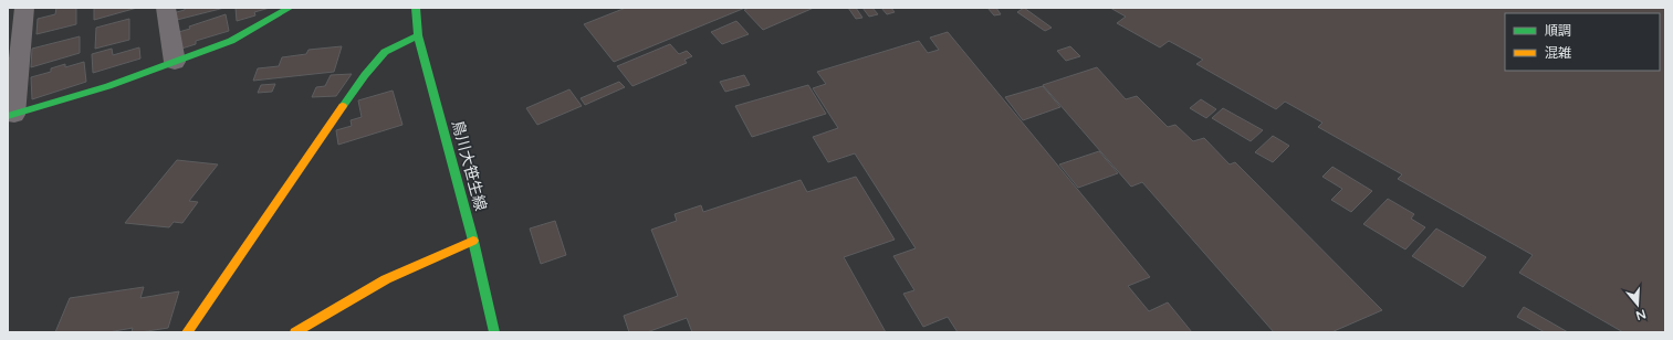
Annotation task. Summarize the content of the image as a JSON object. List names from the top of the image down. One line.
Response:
{"streets":{"street":["鳥川大笹生線"]},"legend":["順調","混雑"],"north":"bottom"}
